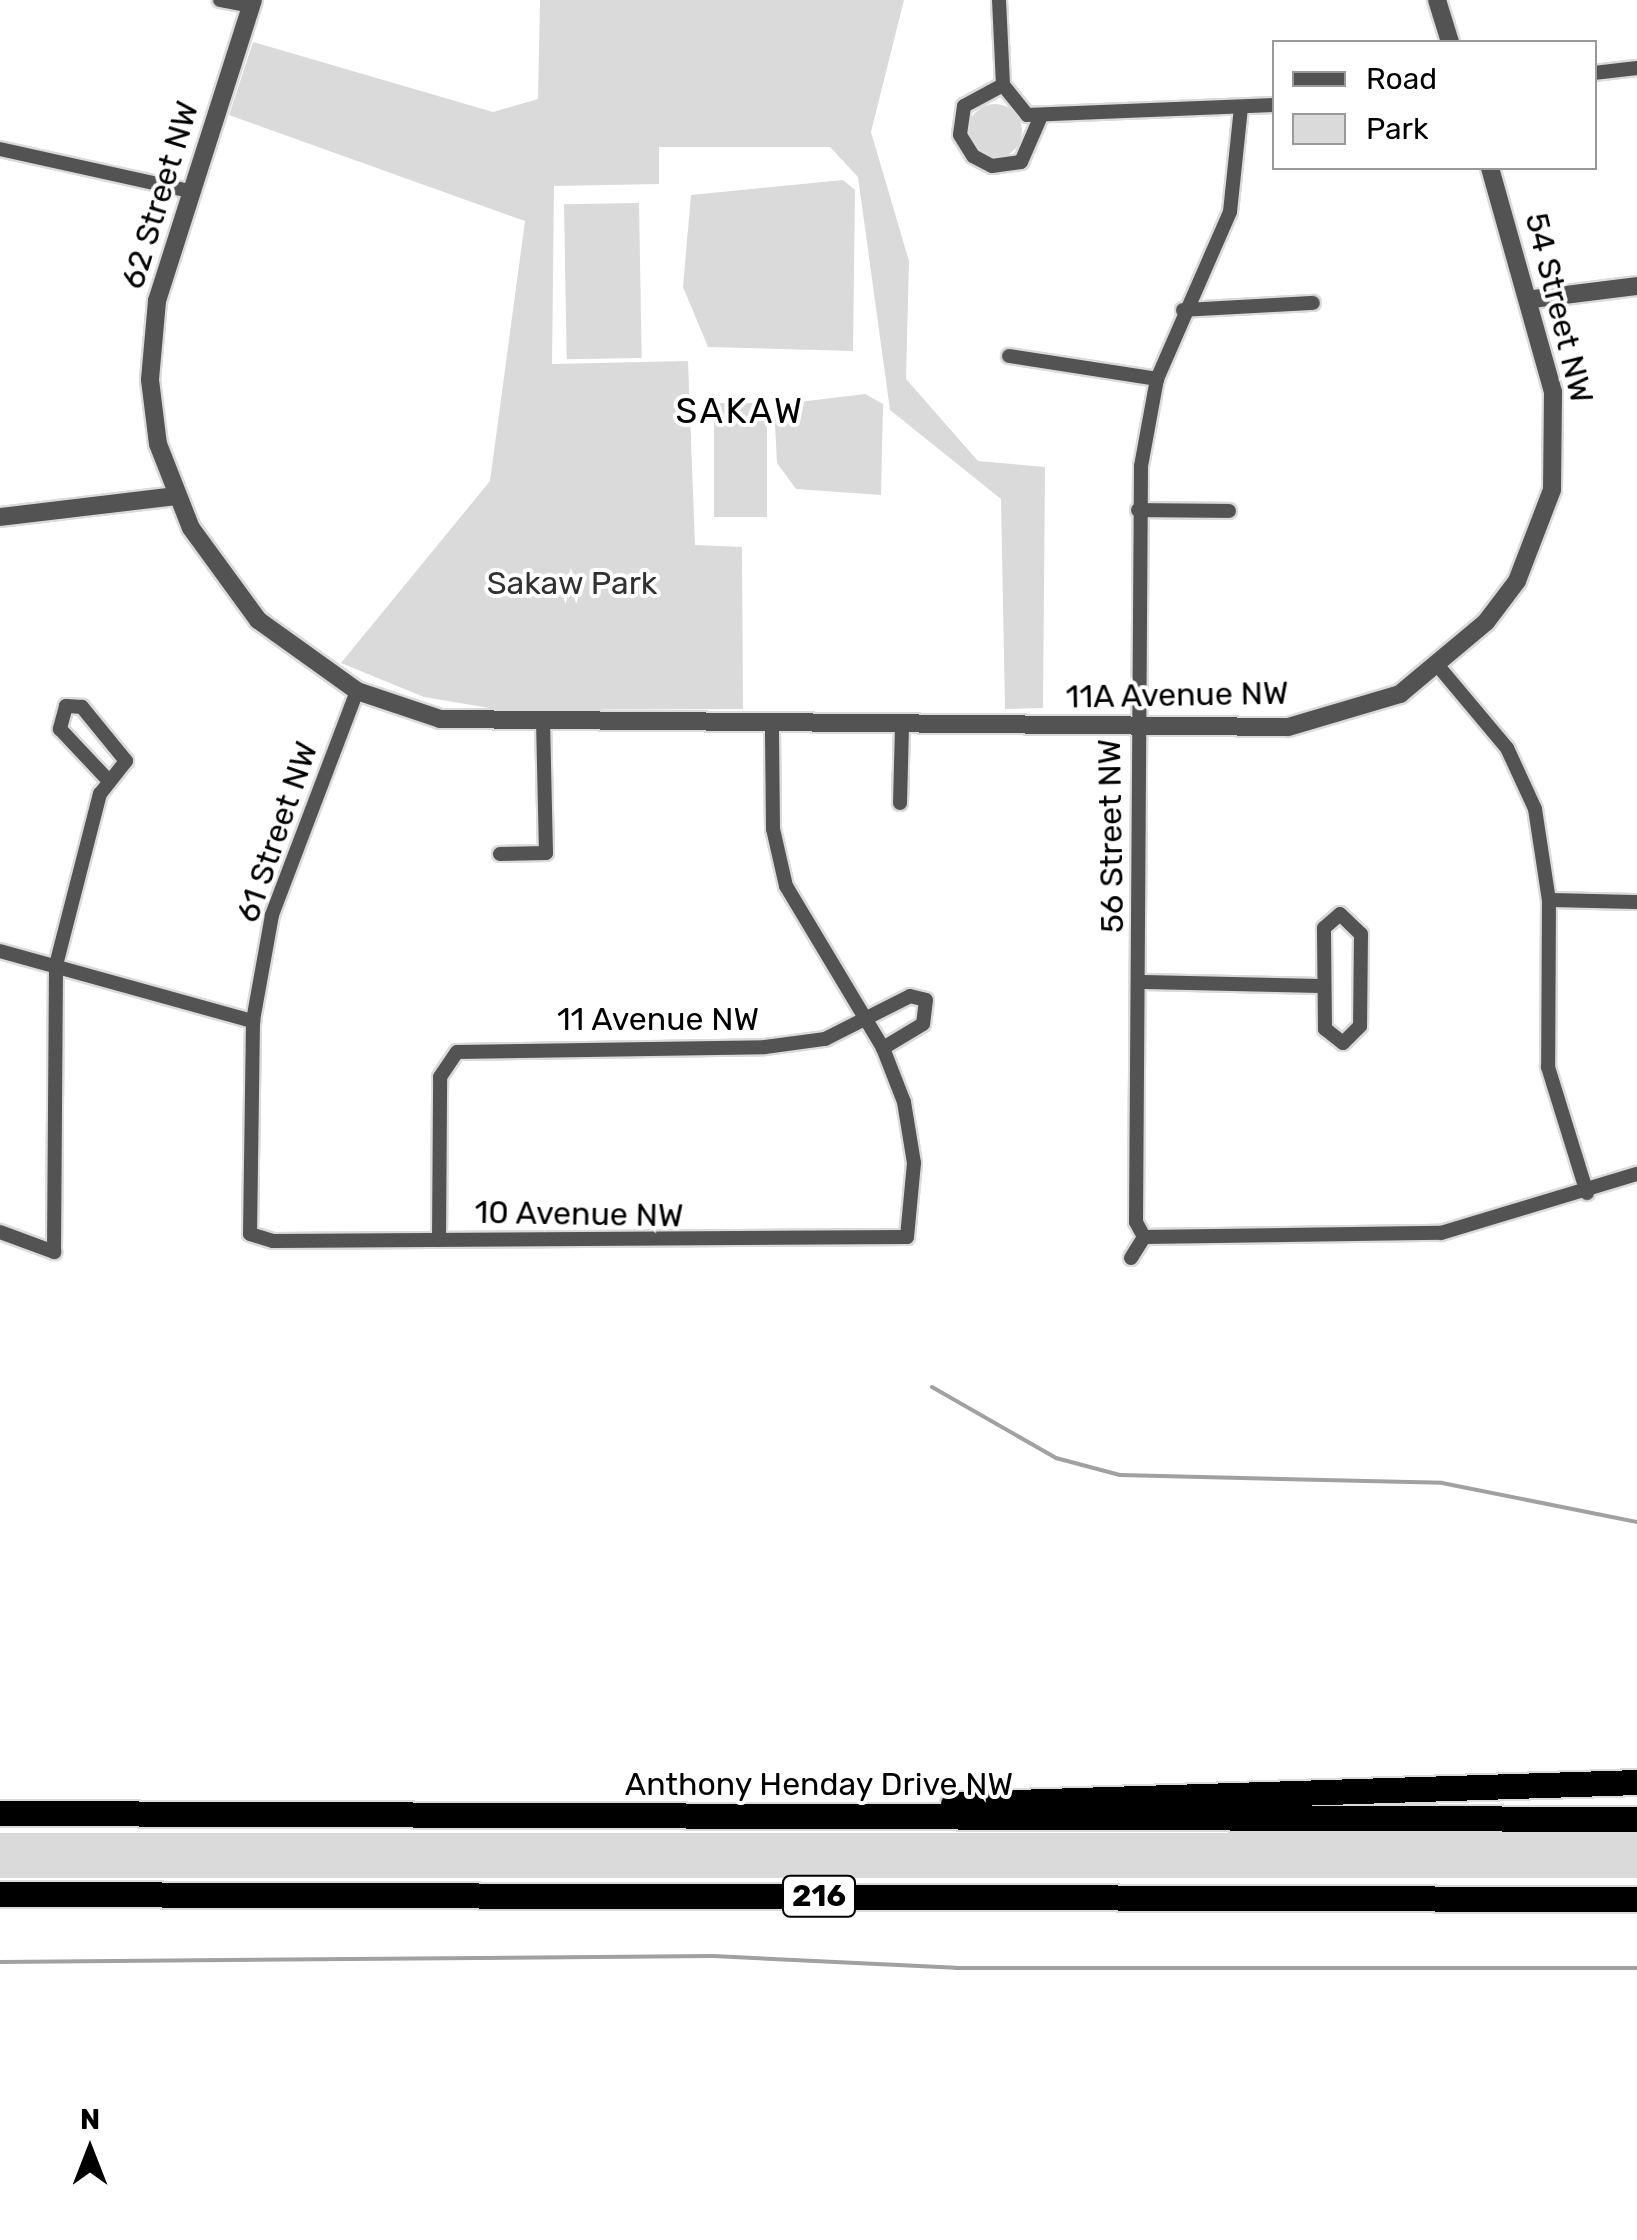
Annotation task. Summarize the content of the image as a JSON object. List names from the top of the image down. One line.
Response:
{"streets":{"highway":["Anthony Henday Drive NW","216"],"street":["62 Street NW","54 Street NW","11A Avenue NW","61 Street NW","56 Street NW","11 Avenue NW","10 Avenue NW"]},"crossings":[["62 Street NW","11A Avenue NW"],["62 Street NW","61 Street NW"],["54 Street NW","11A Avenue NW"],["11A Avenue NW","61 Street NW"],["11A Avenue NW","56 Street NW"],["61 Street NW","10 Avenue NW"],["11 Avenue NW","10 Avenue NW"]],"districts":["SAKAW"],"parks":["Sakaw Park"],"legend":["Road","Park"],"north":"top"}
